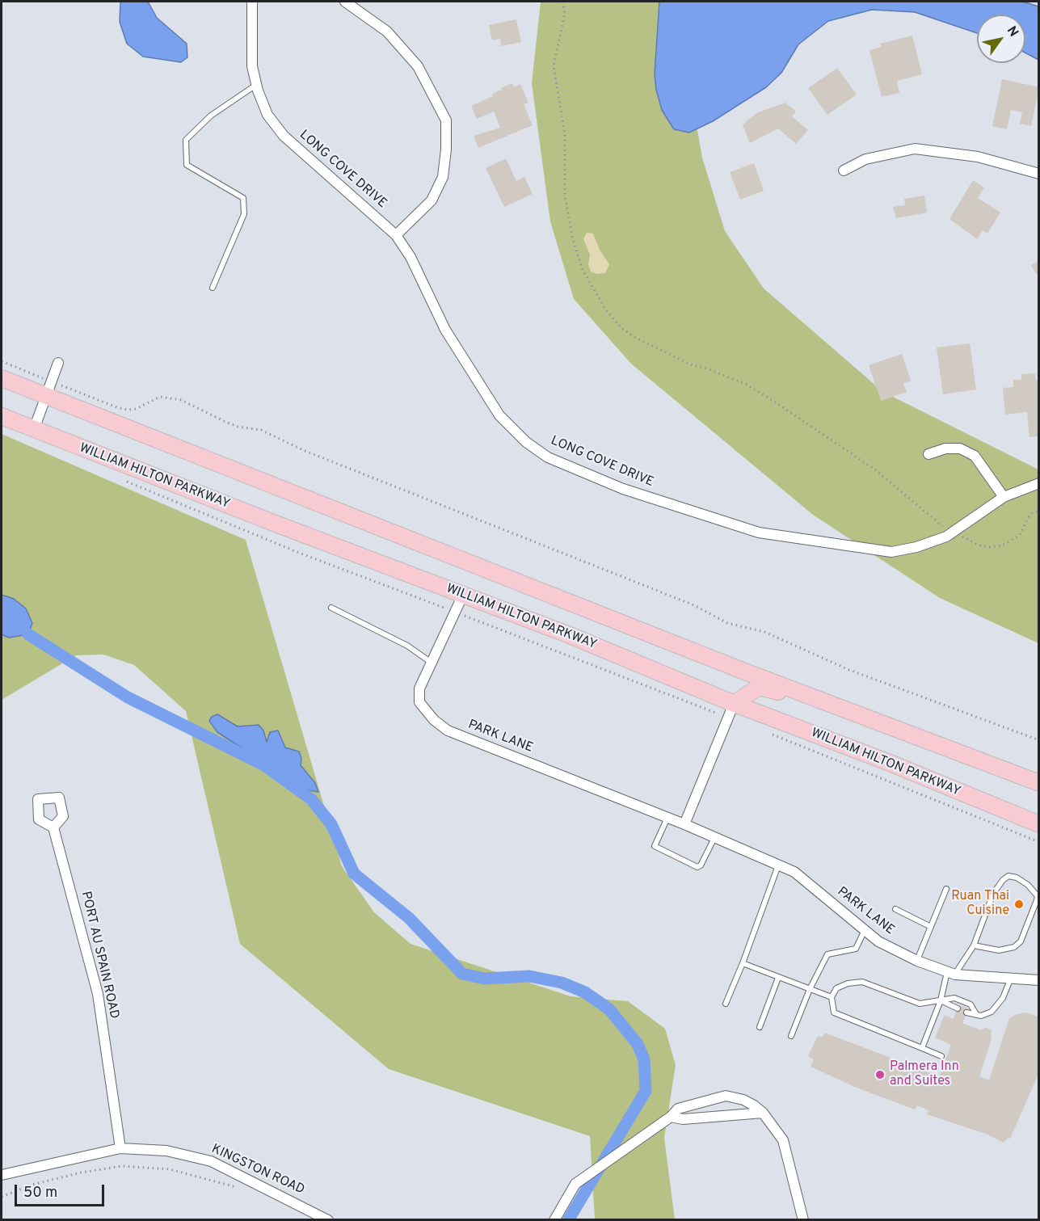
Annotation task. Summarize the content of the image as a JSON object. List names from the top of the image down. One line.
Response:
{"streets":{"highway":["WILLIAM HILTON PARKWAY"],"street":["LONG COVE DRIVE","PARK LANE","PORT AU SPAIN ROAD","KINGSTON ROAD"]},"crossings":[["WILLIAM HILTON PARKWAY","PARK LANE"],["PORT AU SPAIN ROAD","KINGSTON ROAD"]],"places":["Ruan Thai Cuisine","Palmera Inn and Suites"],"scale_bar":"50 m","north":"top right"}
